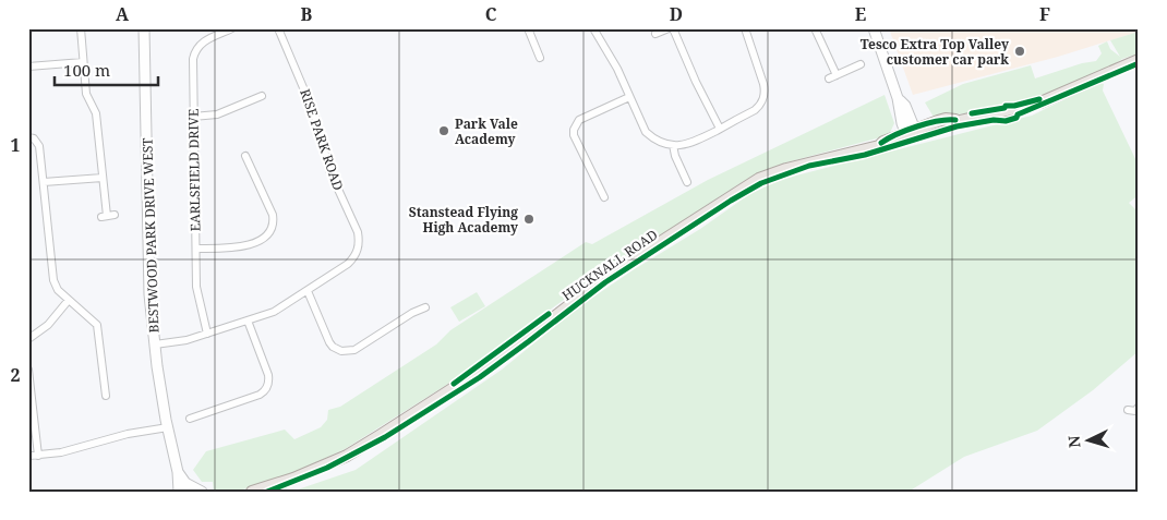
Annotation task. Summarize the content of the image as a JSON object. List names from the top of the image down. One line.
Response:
{"streets":{"main road":["HUCKNALL ROAD"],"street":["RISE PARK ROAD","EARLSFIELD DRIVE","BESTWOOD PARK DRIVE WEST"]},"crossings":[["RISE PARK ROAD","EARLSFIELD DRIVE"],["RISE PARK ROAD","BESTWOOD PARK DRIVE WEST"]],"places":["Tesco Extra Top Valley customer car park","Park Vale Academy","Stanstead Flying High Academy"],"scale_bar":"100 m","north":"left","grid":{"columns":["A","B","C","D","E","F"],"rows":["1","2"]}}
